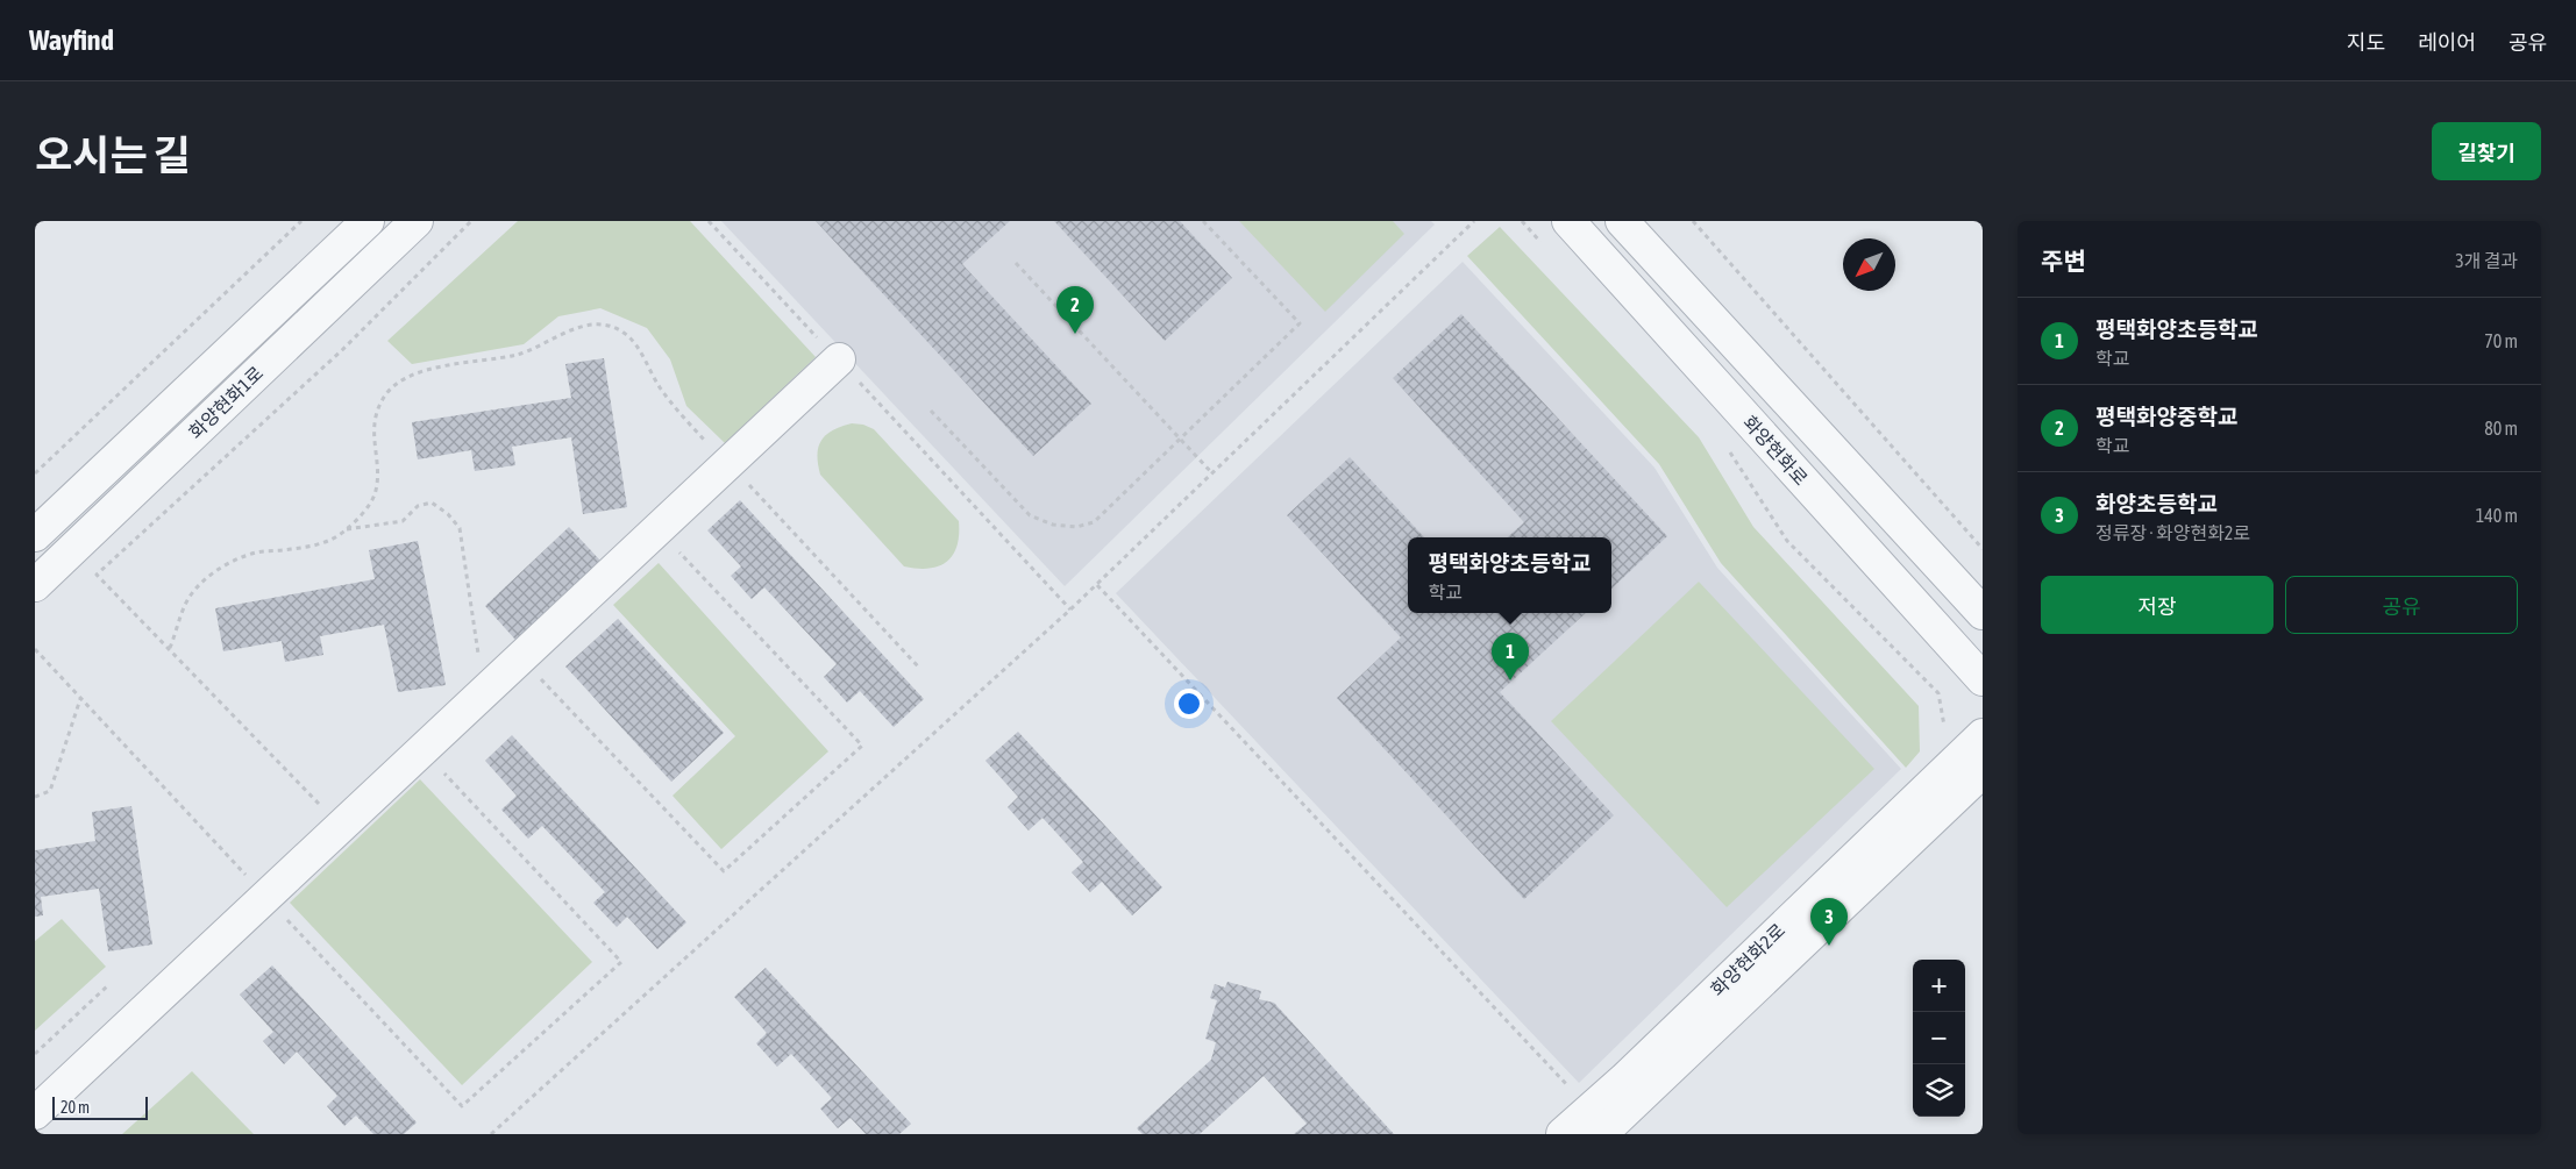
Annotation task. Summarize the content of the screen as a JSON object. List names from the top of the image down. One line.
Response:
{"streets":{"street":["화양현화1로","화양현화로","화양현화2로"]},"scale_bar":"20 m","north":"bottom left","page":{"header":"Wayfind","nav":["지도","레이어","공유"],"title":"오시는 길","buttons":["길찾기",["저장","공유"]],"heading":["주변","3개 결과"],"pins":["2","1","3"],"list":[{"mark":"1","name":"평택화양초등학교","note":"학교","value":"70 m"},{"mark":"2","name":"평택화양중학교","note":"학교","value":"80 m"},{"mark":"3","name":"화양초등학교","note":"정류장 · 화양현화2로","value":"140 m"}],"popup":["평택화양초등학교","학교"],"map_buttons":["+","−"],"scale":"20 m"}}
